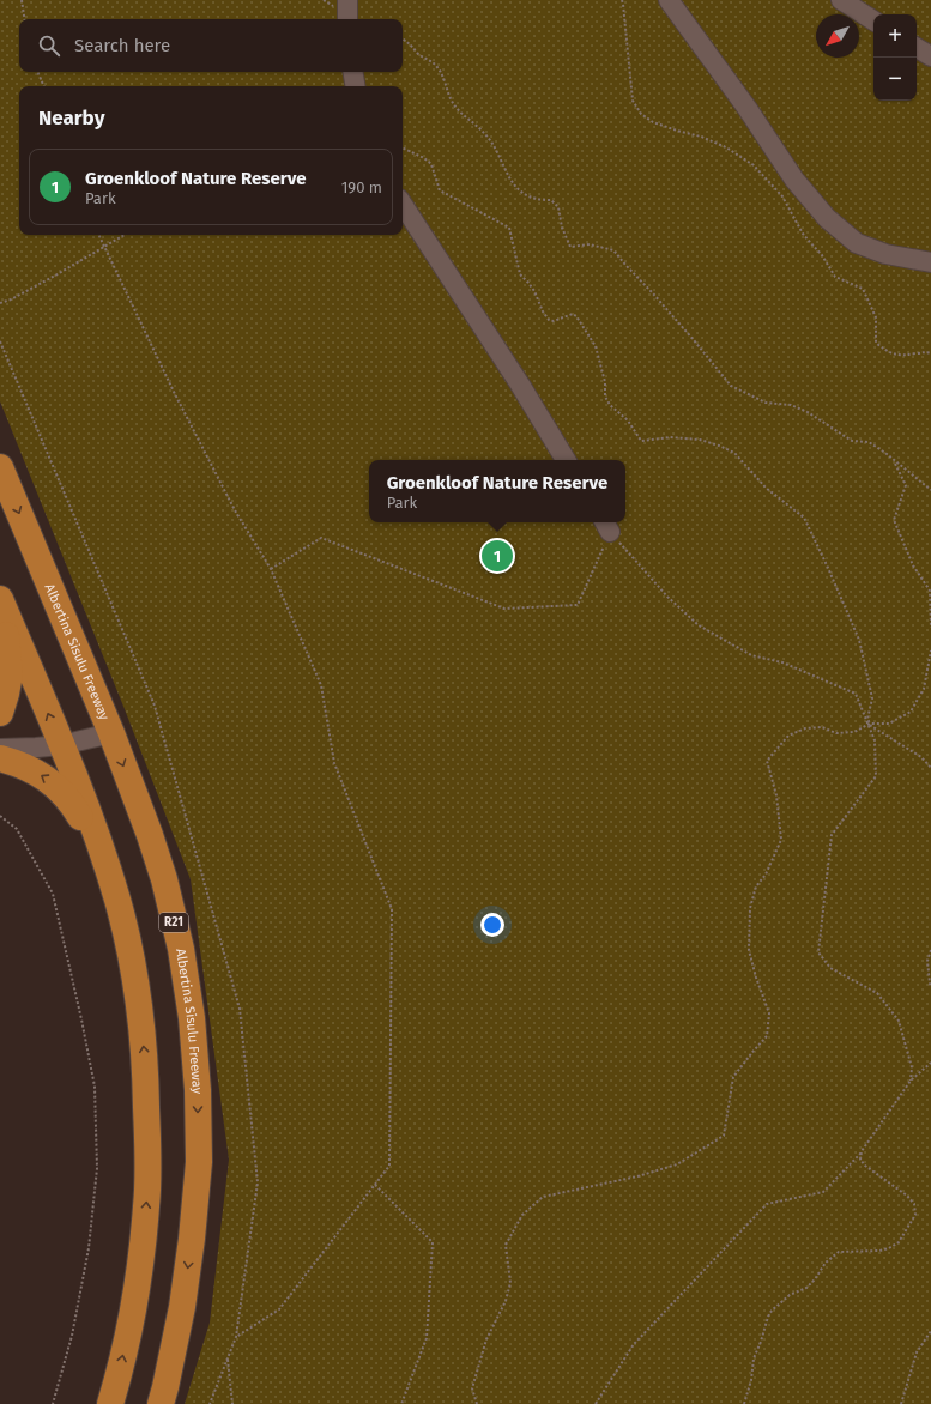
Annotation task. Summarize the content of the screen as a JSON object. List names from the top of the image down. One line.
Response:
{"streets":{"highway":["Albertina Sisulu Freeway","R21"]},"north":"bottom left","page":{"map_buttons":["+","−"],"search":"Search here","heading":"Nearby","list":[{"mark":"1","name":"Groenkloof Nature Reserve","note":"Park","value":"190 m"}],"popup":["Groenkloof Nature Reserve","Park"],"pins":"1"}}
